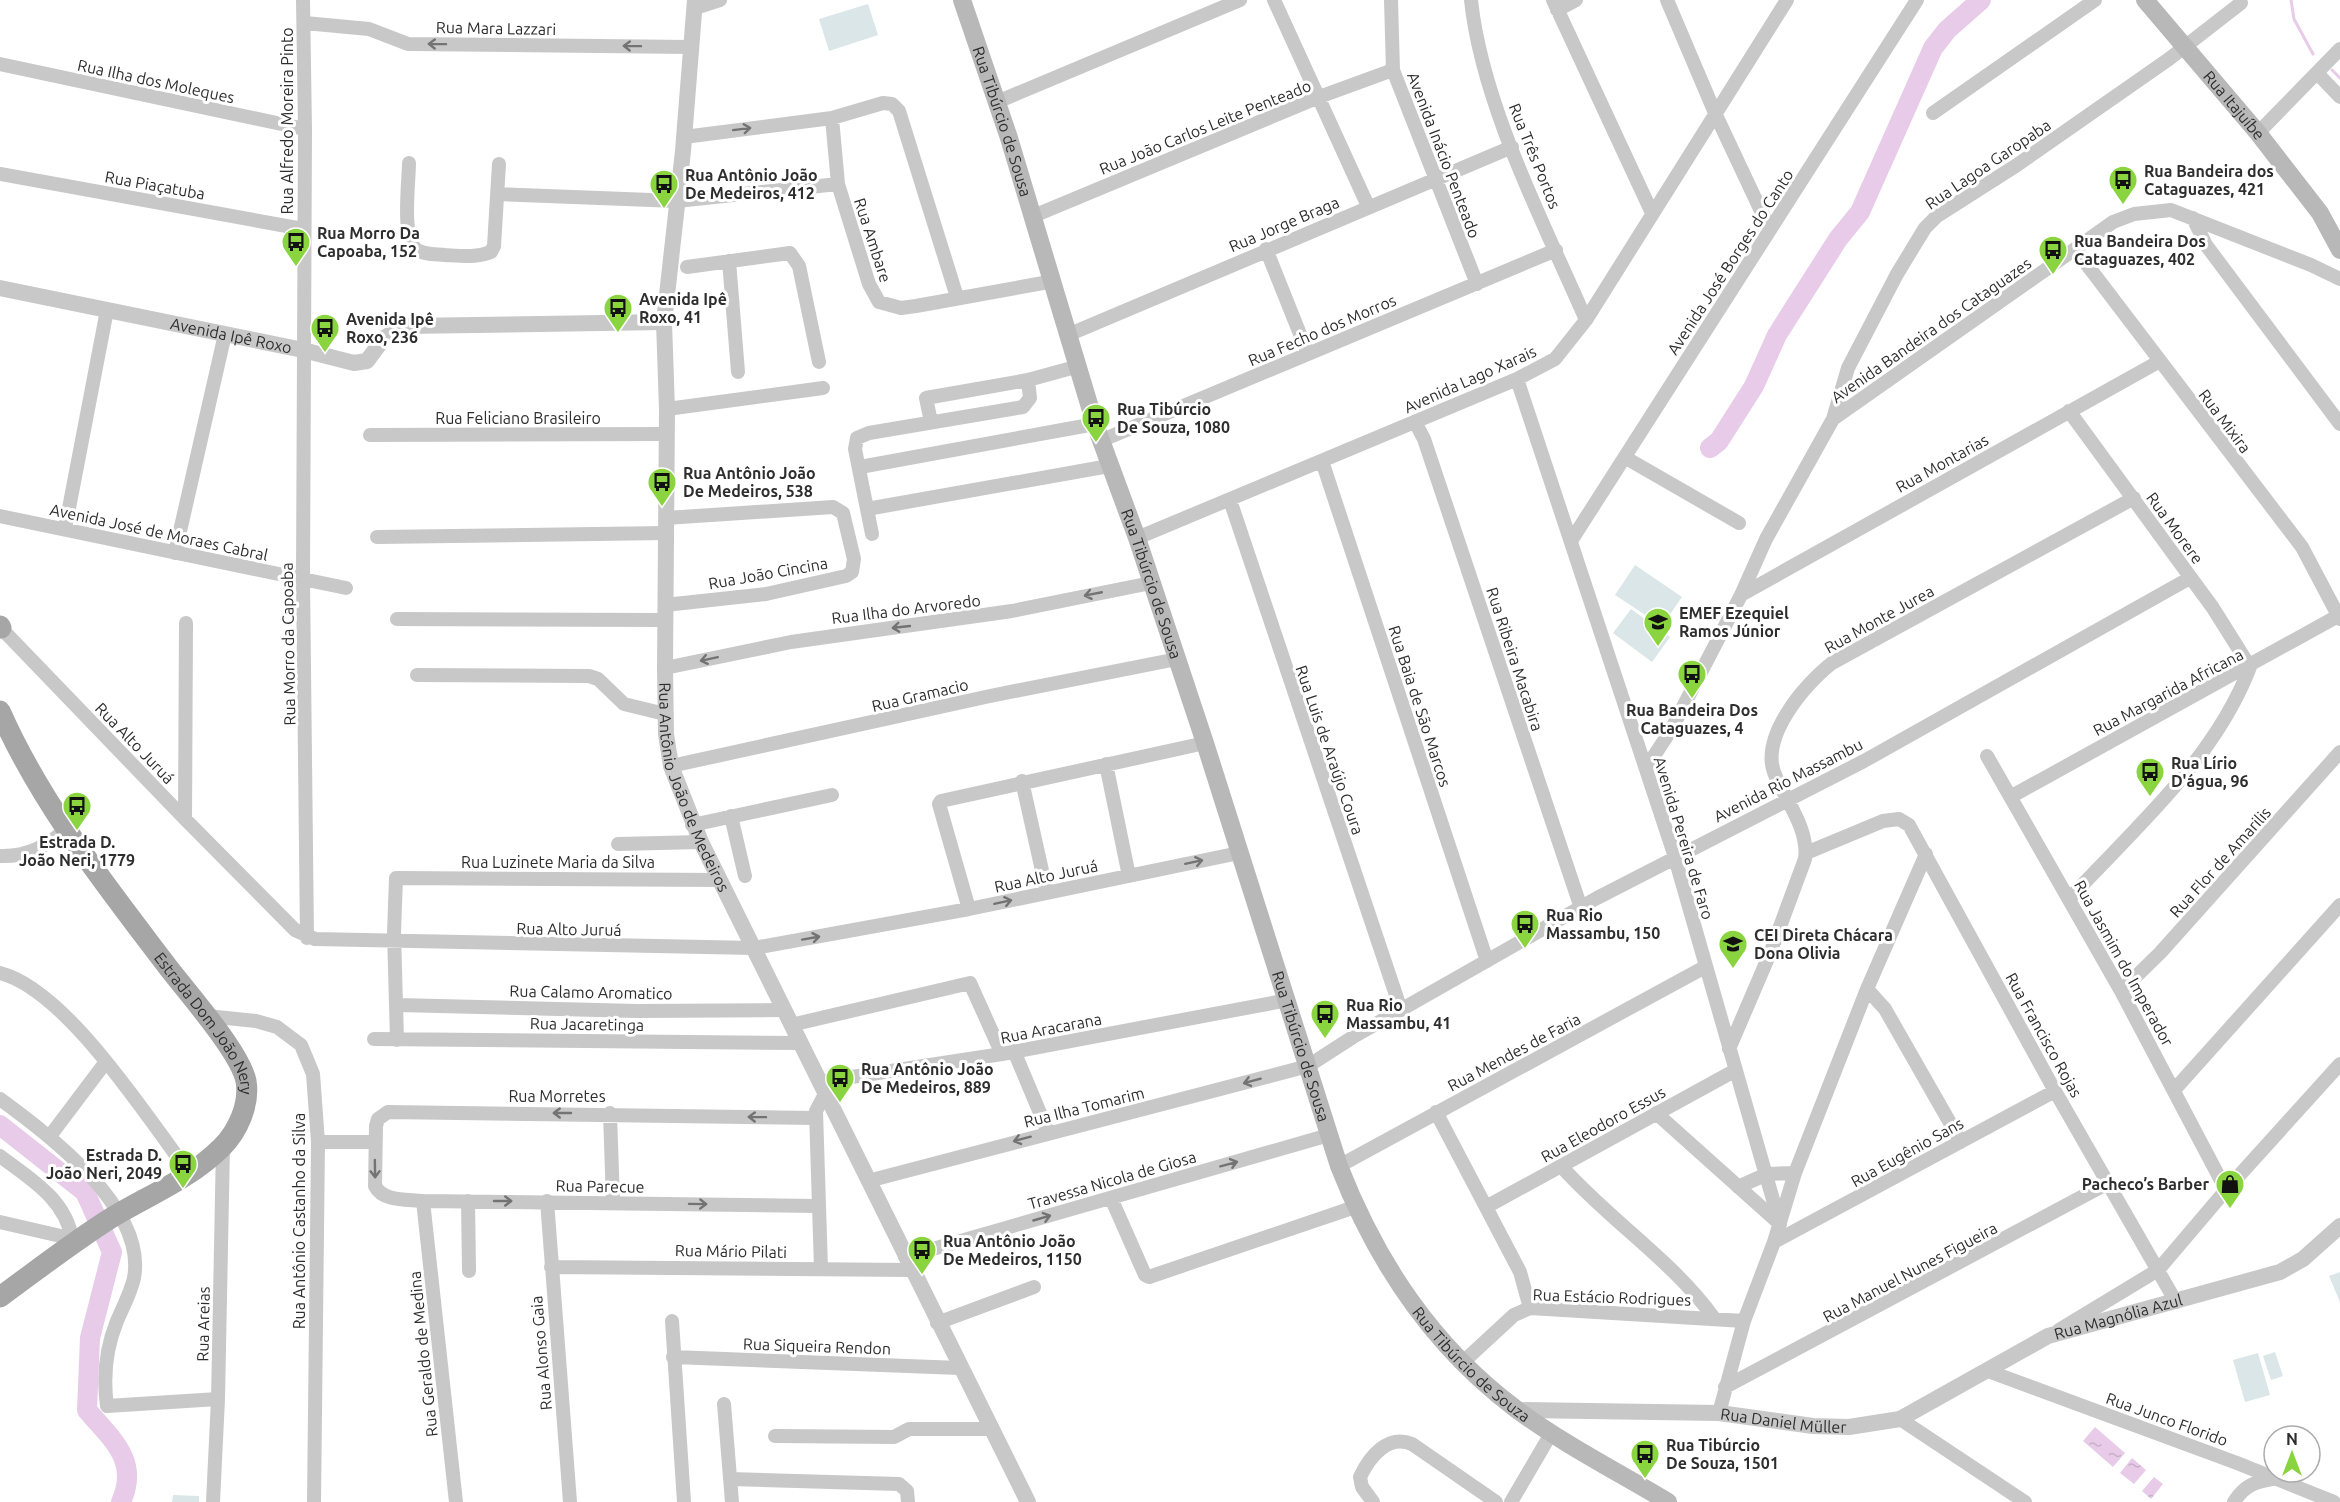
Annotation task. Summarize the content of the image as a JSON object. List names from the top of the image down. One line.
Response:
{"streets":{"main road":["Rua Itajuíbe","Rua Tibúrcio de Sousa","Estrada Dom João Nery","Rua Tibúrcio de Souza"],"street":["Rua Mara Lazzari","Rua Ilha dos Moleques","Rua Alfredo Moreira Pinto","Rua João Carlos Leite Penteado","Avenida Inácio Penteado","Rua Três Portos","Rua Lagoa Garopaba","Rua Piaçatuba","Rua Jorge Braga","Rua Ambare","Avenida José Borges do Canto","Rua Fecho dos Morros","Avenida Bandeira dos Cataguazes","Avenida Ipê Roxo","Avenida Lago Xarais","Rua Feliciano Brasileiro","Rua Mixira","Rua Montarias","Rua Morere","Avenida José de Moraes Cabral","Rua João Cincina","Rua Ilha do Arvoredo","Rua Monte Jurea","Rua Morro da Capoaba","Rua Ribeira Macabira","Rua Margarida Africana","Rua Gramacio","Rua Baia de São Marcos","Rua Alto Juruá","Rua Luis de Araújo Coura","Avenida Rio Massambu","Rua Antônio João de Medeiros","Avenida Pereira de Faro","Rua Luzinete Maria da Silva","Rua Flor de Amarilis","Rua Jasmim do Imperador","Rua Calamo Aromatico","Rua Jacaretinga","Rua Aracarana","Rua Francisco Rojas","Rua Mendes de Faria","Rua Morretes","Rua Ilha Tomarim","Rua Eleodoro Essus","Rua Eugênio Sans","Travessa Nicola de Giosa","Rua Parecue","Rua Antônio Castanho da Silva","Rua Mário Pilati","Rua Manuel Nunes Figueira","Rua Estácio Rodrigues","Rua Magnólia Azul","Rua Areias","Rua Siqueira Rendon","Rua Alonso Gaia","Rua Geraldo de Medina","Rua Daniel Müller","Rua Junco Florido"]},"crossings":[["Rua Mara Lazzari","Rua Alfredo Moreira Pinto"],["Rua Mara Lazzari","Rua Antônio João de Medeiros"],["Rua Ilha dos Moleques","Rua Alfredo Moreira Pinto"],["Rua Itajuíbe","Rua Lagoa Garopaba"],["Rua Alfredo Moreira Pinto","Rua Piaçatuba"],["Rua Alfredo Moreira Pinto","Avenida Ipê Roxo"],["Rua Alfredo Moreira Pinto","Rua Morro da Capoaba"],["Rua Tibúrcio de Sousa","Rua João Carlos Leite Penteado"],["Rua Tibúrcio de Sousa","Rua Jorge Braga"],["Rua Tibúrcio de Sousa","Rua Ambare"],["Rua Tibúrcio de Sousa","Rua Fecho dos Morros"],["Rua Tibúrcio de Sousa","Avenida Lago Xarais"],["Rua Tibúrcio de Sousa","Rua Ilha do Arvoredo"],["Rua Tibúrcio de Sousa","Rua Gramacio"],["Rua Tibúrcio de Sousa","Rua Alto Juruá"],["Rua Tibúrcio de Sousa","Avenida Rio Massambu"],["Rua Tibúrcio de Sousa","Rua Aracarana"],["Rua Tibúrcio de Sousa","Rua Mendes de Faria"],["Rua Tibúrcio de Sousa","Rua Ilha Tomarim"],["Rua Tibúrcio de Sousa","Travessa Nicola de Giosa"],["Rua Tibúrcio de Sousa","Rua Tibúrcio de Souza"],["Rua João Carlos Leite Penteado","Avenida Inácio Penteado"],["Avenida Inácio Penteado","Rua Jorge Braga"],["Avenida Inácio Penteado","Rua Fecho dos Morros"],["Rua Três Portos","Rua Jorge Braga"],["Rua Três Portos","Rua Fecho dos Morros"],["Rua Três Portos","Avenida Lago Xarais"],["Rua Lagoa Garopaba","Avenida Bandeira dos Cataguazes"],["Avenida José Borges do Canto","Avenida Pereira de Faro"],["Avenida Bandeira dos Cataguazes","Rua Mixira"],["Avenida Bandeira dos Cataguazes","Rua Montarias"],["Avenida Bandeira dos Cataguazes","Avenida Pereira de Faro"],["Avenida Ipê Roxo","Rua Morro da Capoaba"],["Avenida Ipê Roxo","Rua Antônio João de Medeiros"],["Avenida Lago Xarais","Rua Ribeira Macabira"],["Avenida Lago Xarais","Rua Baia de São Marcos"],["Avenida Lago Xarais","Rua Luis de Araújo Coura"],["Avenida Lago Xarais","Avenida Pereira de Faro"],["Rua Feliciano Brasileiro","Rua Antônio João de Medeiros"],["Rua Mixira","Rua Montarias"],["Rua Mixira","Rua Margarida Africana"],["Rua Montarias","Rua Morere"],["Rua Morere","Rua Monte Jurea"],["Rua Morere","Rua Margarida Africana"],["Rua Morere","Avenida Rio Massambu"],["Avenida José de Moraes Cabral","Rua Morro da Capoaba"],["Rua João Cincina","Rua Antônio João de Medeiros"],["Rua Ilha do Arvoredo","Rua Antônio João de Medeiros"],["Rua Monte Jurea","Avenida Rio Massambu"],["Rua Monte Jurea","Rua Francisco Rojas"],["Rua Morro da Capoaba","Rua Alto Juruá"],["Rua Ribeira Macabira","Avenida Rio Massambu"],["Rua Margarida Africana","Rua Jasmim do Imperador"],["Rua Gramacio","Rua Antônio João de Medeiros"],["Rua Baia de São Marcos","Avenida Rio Massambu"],["Rua Alto Juruá","Rua Antônio João de Medeiros"],["Rua Alto Juruá","Rua Luzinete Maria da Silva"],["Rua Luis de Araújo Coura","Avenida Rio Massambu"],["Avenida Rio Massambu","Avenida Pereira de Faro"],["Avenida Rio Massambu","Rua Ilha Tomarim"],["Rua Antônio João de Medeiros","Rua Luzinete Maria da Silva"],["Rua Antônio João de Medeiros","Rua Calamo Aromatico"],["Rua Antônio João de Medeiros","Rua Jacaretinga"],["Rua Antônio João de Medeiros","Rua Aracarana"],["Rua Antônio João de Medeiros","Rua Ilha Tomarim"],["Rua Antônio João de Medeiros","Travessa Nicola de Giosa"],["Rua Antônio João de Medeiros","Rua Mário Pilati"],["Rua Antônio João de Medeiros","Rua Siqueira Rendon"],["Avenida Pereira de Faro","Rua Mendes de Faria"],["Avenida Pereira de Faro","Rua Eleodoro Essus"],["Rua Flor de Amarilis","Rua Jasmim do Imperador"],["Rua Calamo Aromatico","Rua Aracarana"],["Estrada Dom João Nery","Rua Antônio Castanho da Silva"],["Estrada Dom João Nery","Rua Areias"],["Rua Francisco Rojas","Rua Eugênio Sans"],["Rua Francisco Rojas","Rua Manuel Nunes Figueira"],["Rua Francisco Rojas","Rua Magnólia Azul"],["Rua Mendes de Faria","Rua Tibúrcio de Souza"],["Rua Morretes","Rua Parecue"],["Travessa Nicola de Giosa","Rua Mário Pilati"],["Rua Parecue","Rua Alonso Gaia"],["Rua Parecue","Rua Geraldo de Medina"],["Rua Mário Pilati","Rua Alonso Gaia"],["Rua Estácio Rodrigues","Rua Tibúrcio de Souza"],["Rua Magnólia Azul","Rua Daniel Müller"],["Rua Magnólia Azul","Rua Junco Florido"],["Rua Tibúrcio de Souza","Rua Daniel Müller"]],"one_way":["Rua Mara Lazzari","Rua Ilha do Arvoredo","Rua Morretes","Rua Ilha Tomarim","Travessa Nicola de Giosa","Rua Parecue"],"places":{"bus stop":["Rua Bandeira dos Cataguazes, 421","Rua Antônio João De Medeiros, 412","Rua Morro Da Capoaba, 152","Rua Bandeira Dos Cataguazes, 402","Avenida Ipê Roxo, 41","Avenida Ipê Roxo, 236","Rua Tibúrcio De Souza, 1080","Rua Antônio João De Medeiros, 538","Rua Bandeira Dos Cataguazes, 4","Rua Lírio D'água, 96","Estrada D. João Neri, 1779","Rua Rio Massambu, 150","Rua Rio Massambu, 41","Rua Antônio João De Medeiros, 889","Estrada D. João Neri, 2049","Rua Antônio João De Medeiros, 1150","Rua Tibúrcio De Souza, 1501"],"school or university":["EMEF Ezequiel Ramos Júnior","CEI Direta Chácara Dona Olivia"],"shop":["Pacheco’s Barber"]},"north":"top"}
